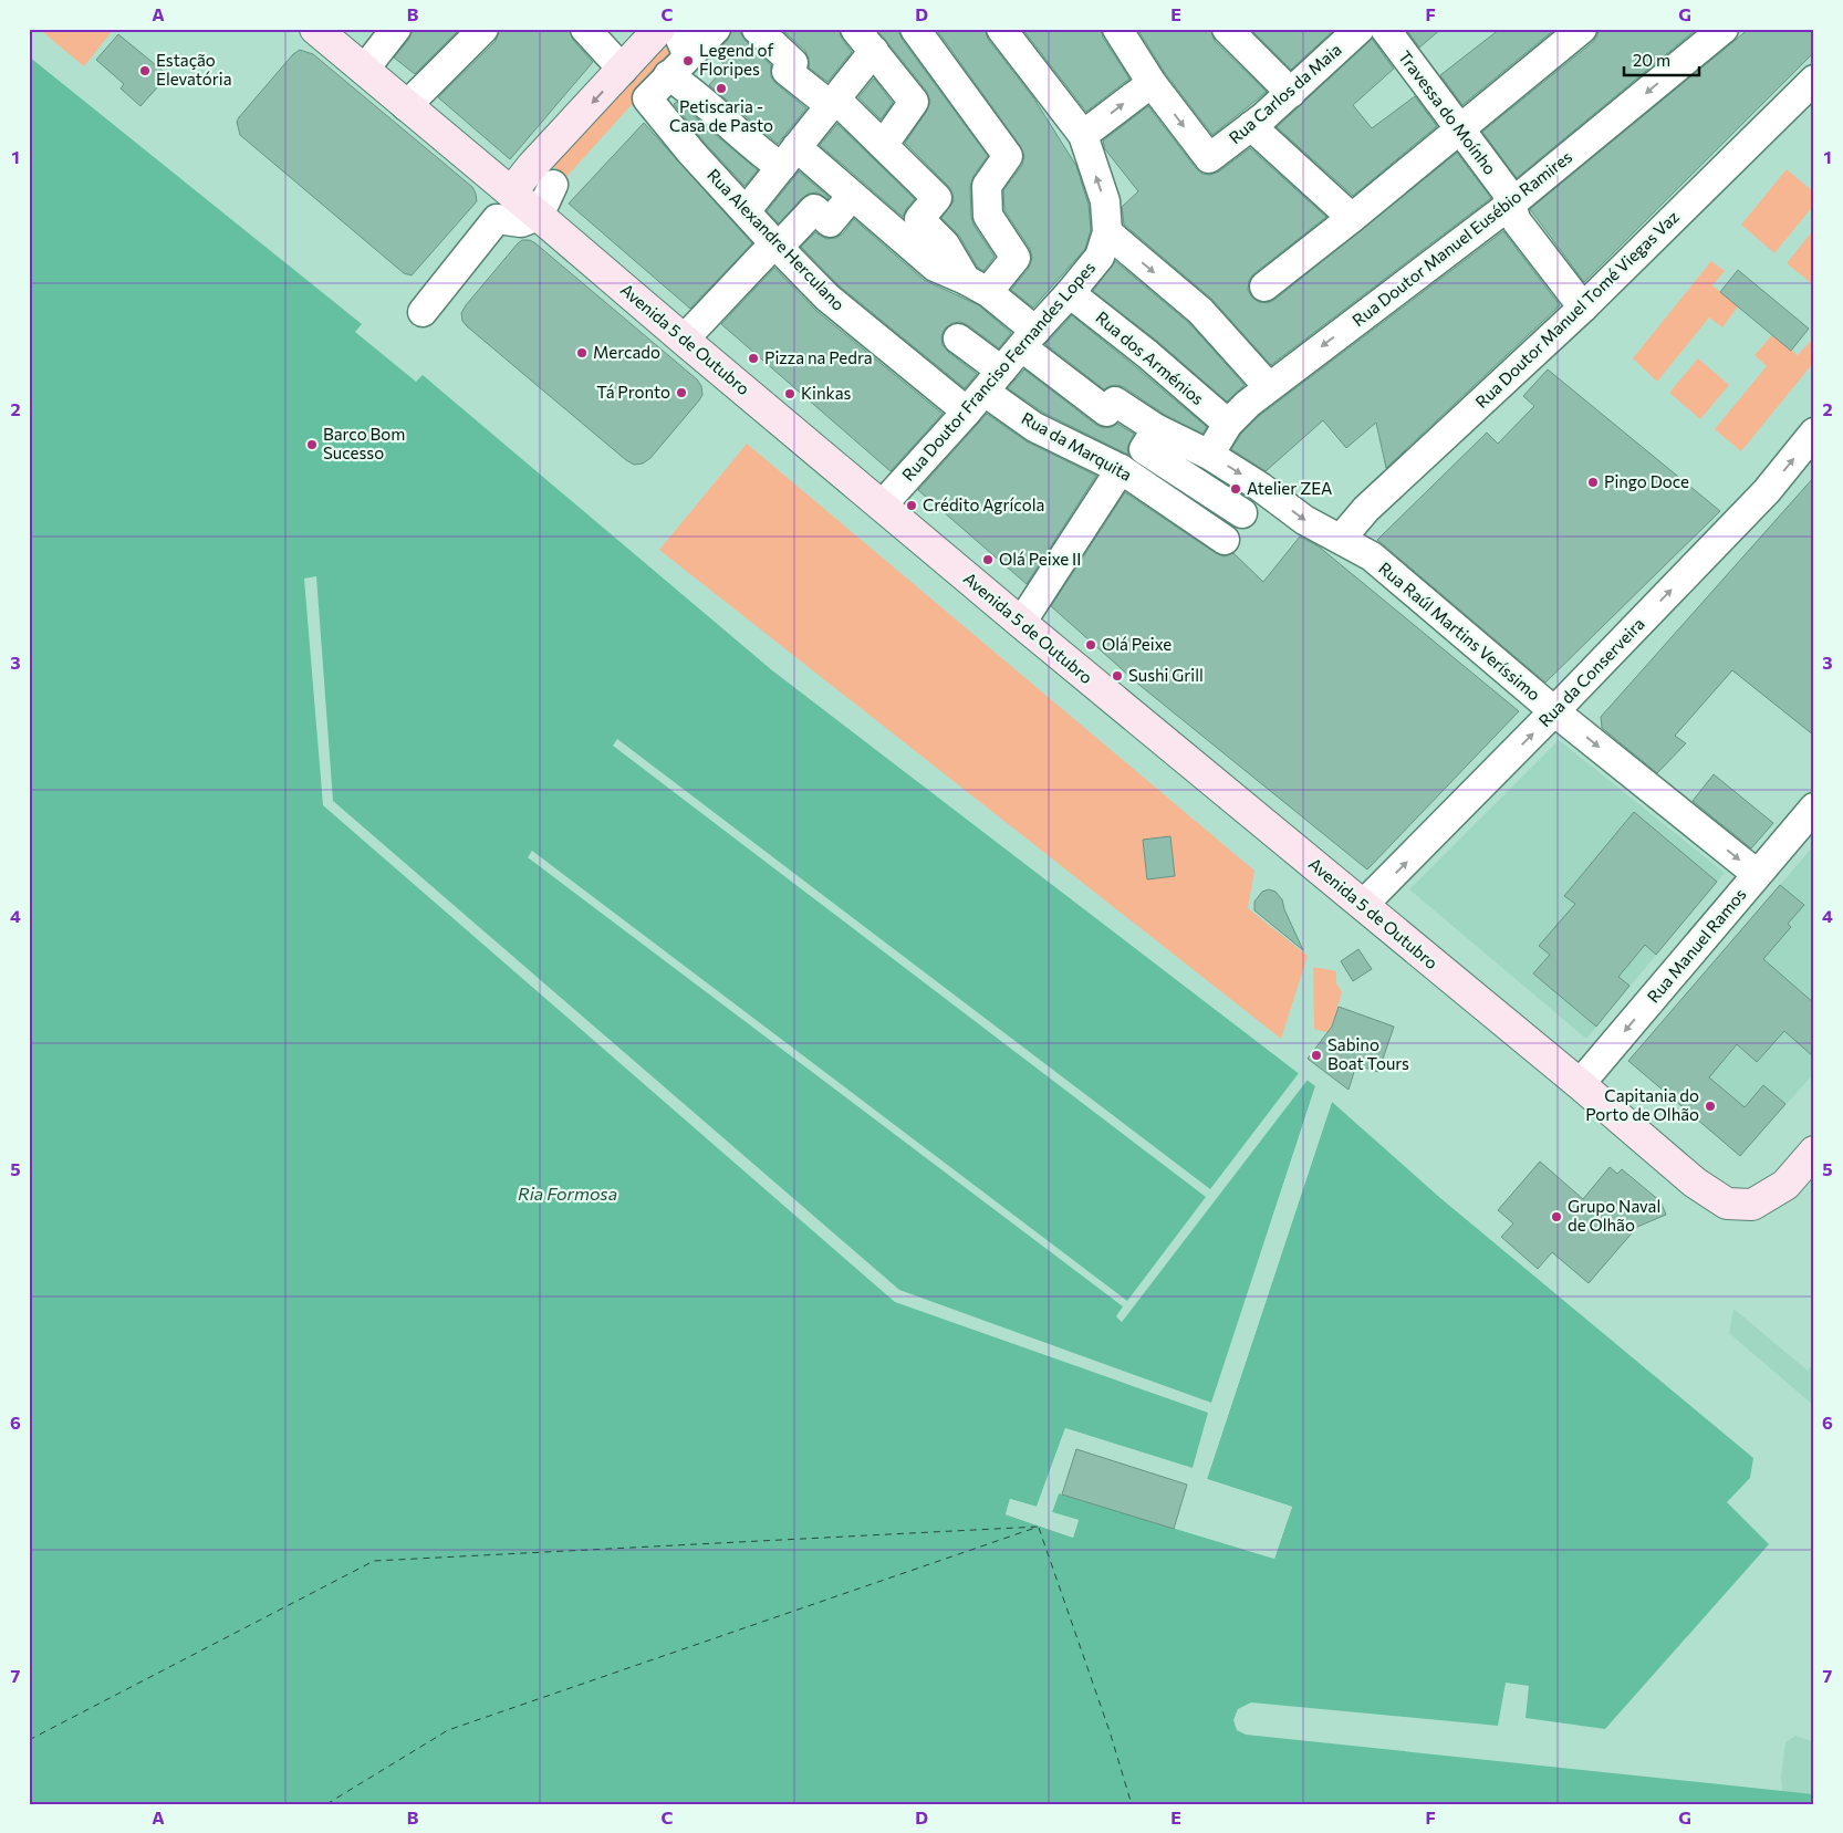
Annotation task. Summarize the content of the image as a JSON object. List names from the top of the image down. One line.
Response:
{"streets":{"main road":["Avenida 5 de Outubro"],"street":["Rua Carlos da Maia","Travessa do Moínho","Rua Doutor Manuel Eusébio Ramires","Rua Alexandre Herculano","Rua Doutor Manuel Tomé Viegas Vaz","Rua dos Arménios","Rua Doutor Franciso Fernandes Lopes","Rua da Marquita","Rua Raúl Martins Veríssimo","Rua da Conserveira","Rua Manuel Ramos"]},"crossings":[["Travessa do Moínho","Rua Doutor Manuel Eusébio Ramires"],["Travessa do Moínho","Rua Doutor Manuel Tomé Viegas Vaz"],["Rua Doutor Manuel Eusébio Ramires","Rua dos Arménios"],["Rua Doutor Manuel Eusébio Ramires","Rua Raúl Martins Veríssimo"],["Rua Alexandre Herculano","Rua Doutor Franciso Fernandes Lopes"],["Rua Alexandre Herculano","Rua da Marquita"],["Rua Doutor Manuel Tomé Viegas Vaz","Rua Raúl Martins Veríssimo"],["Avenida 5 de Outubro","Rua Doutor Franciso Fernandes Lopes"],["Avenida 5 de Outubro","Rua da Conserveira"],["Avenida 5 de Outubro","Rua Manuel Ramos"],["Rua dos Arménios","Rua Doutor Franciso Fernandes Lopes"],["Rua Doutor Franciso Fernandes Lopes","Rua da Marquita"],["Rua Doutor Franciso Fernandes Lopes","Rua Raúl Martins Veríssimo"],["Rua Raúl Martins Veríssimo","Rua da Conserveira"],["Rua Raúl Martins Veríssimo","Rua Manuel Ramos"]],"one_way":["Rua Raúl Martins Veríssimo","Rua da Conserveira","Rua Manuel Ramos"],"water":["Ria Formosa"],"places":["Legend of Floripes","Estação Elevatória","Petiscaria - Casa de Pasto","Mercado","Pizza na Pedra","Tá Pronto","Kinkas","Barco Bom Sucesso","Pingo Doce","Atelier ZEA","Crédito Agrícola","Olá Peixe II","Olá Peixe","Sushi Grill","Sabino Boat Tours","Capitania do Porto de Olhão","Grupo Naval de Olhão"],"scale_bar":"20 m","grid":{"columns":["A","B","C","D","E","F","G"],"rows":["1","2","3","4","5","6","7"]}}
